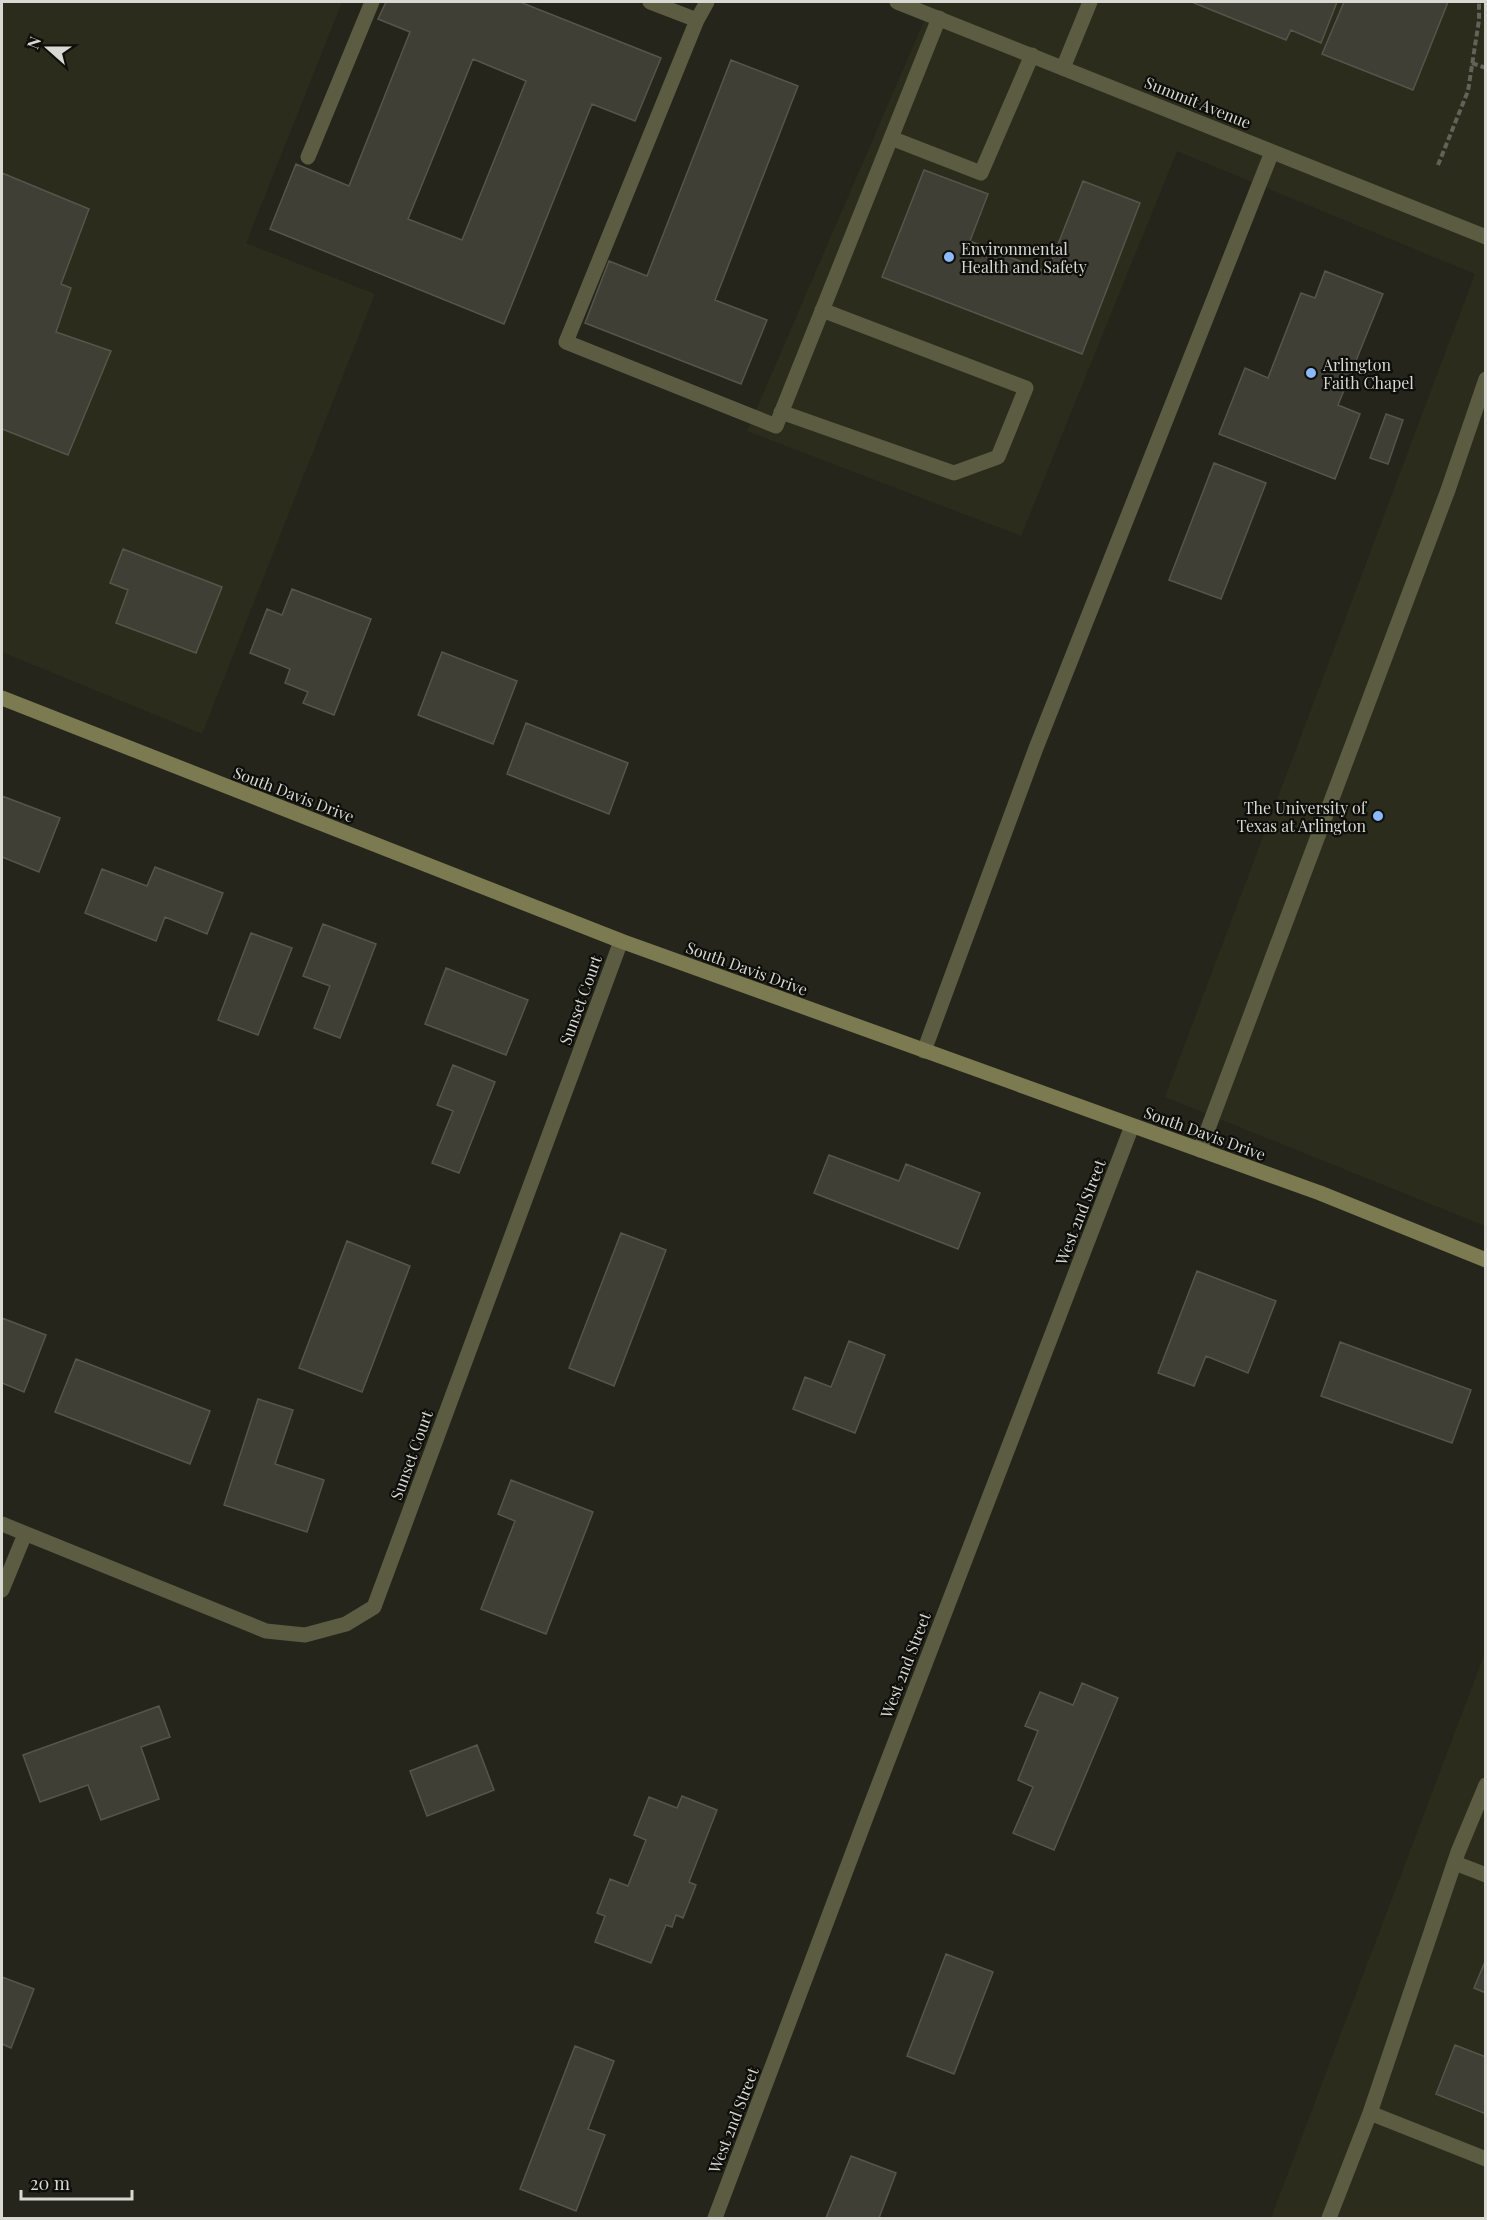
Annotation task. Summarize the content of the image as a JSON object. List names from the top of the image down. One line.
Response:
{"streets":{"street":["Summit Avenue","South Davis Drive","Sunset Court","West 2nd Street"]},"crossings":[["South Davis Drive","Sunset Court"],["South Davis Drive","West 2nd Street"]],"places":["Environmental Health and Safety","Arlington Faith Chapel","The University of Texas at Arlington"],"scale_bar":"20 m","north":"left"}
